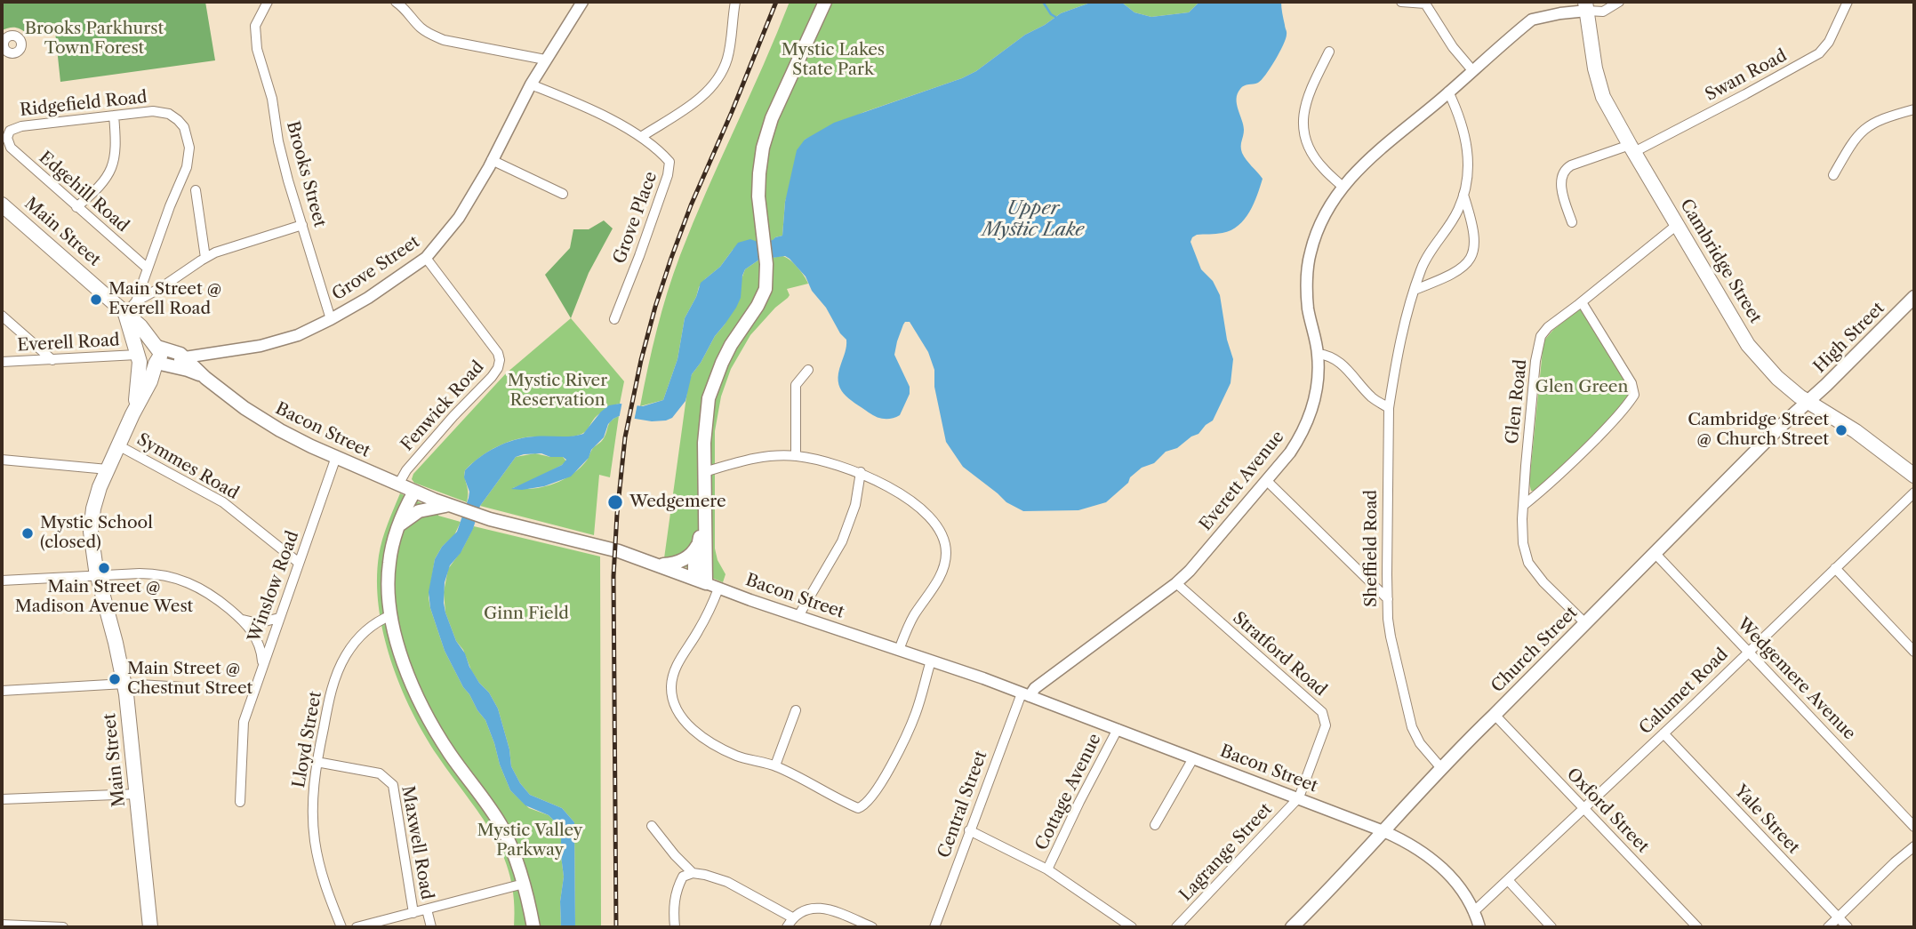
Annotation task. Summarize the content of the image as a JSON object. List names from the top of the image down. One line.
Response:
{"streets":{"main road":["Main Street","Cambridge Street","High Street","Bacon Street","Church Street"],"street":["Swan Road","Ridgefield Road","Brooks Street","Edgehill Road","Grove Place","Grove Street","Everell Road","Glen Road","Fenwick Road","Symmes Road","Everett Avenue","Sheffield Road","Winslow Road","Stratford Road","Wedgemere Avenue","Calumet Road","Lloyd Street","Cottage Avenue","Central Street","Oxford Street","Yale Street","Maxwell Road","Lagrange Street"]},"crossings":[["Swan Road","Cambridge Street"],["Ridgefield Road","Edgehill Road"],["Ridgefield Road","Main Street"],["Brooks Street","Grove Street"],["Grove Place","Grove Street"],["Main Street","Grove Street"],["Main Street","Everell Road"],["Main Street","Bacon Street"],["Main Street","Symmes Road"],["Cambridge Street","High Street"],["Cambridge Street","Glen Road"],["Cambridge Street","Everett Avenue"],["Cambridge Street","Church Street"],["Grove Street","Everell Road"],["Grove Street","Fenwick Road"],["Grove Street","Bacon Street"],["High Street","Church Street"],["Everell Road","Bacon Street"],["Glen Road","Church Street"],["Fenwick Road","Bacon Street"],["Bacon Street","Everett Avenue"],["Bacon Street","Winslow Road"],["Bacon Street","Church Street"],["Bacon Street","Stratford Road"],["Bacon Street","Calumet Road"],["Bacon Street","Cottage Avenue"],["Bacon Street","Central Street"],["Bacon Street","Lagrange Street"],["Symmes Road","Winslow Road"],["Everett Avenue","Stratford Road"],["Everett Avenue","Central Street"],["Sheffield Road","Church Street"],["Church Street","Wedgemere Avenue"],["Church Street","Oxford Street"],["Stratford Road","Lagrange Street"],["Wedgemere Avenue","Calumet Road"],["Calumet Road","Oxford Street"],["Calumet Road","Yale Street"],["Lloyd Street","Maxwell Road"]],"water":["Upper Mystic Lake"],"parks":["Brooks Parkhurst Town Forest","Mystic Lakes State Park","Mystic River Reservation","Glen Green","Ginn Field","Mystic Valley Parkway"],"places":["Main Street @ Everell Road","Cambridge Street @ Church Street","Wedgemere","Mystic School (closed)","Main Street @ Madison Avenue West","Main Street @ Chestnut Street"]}
